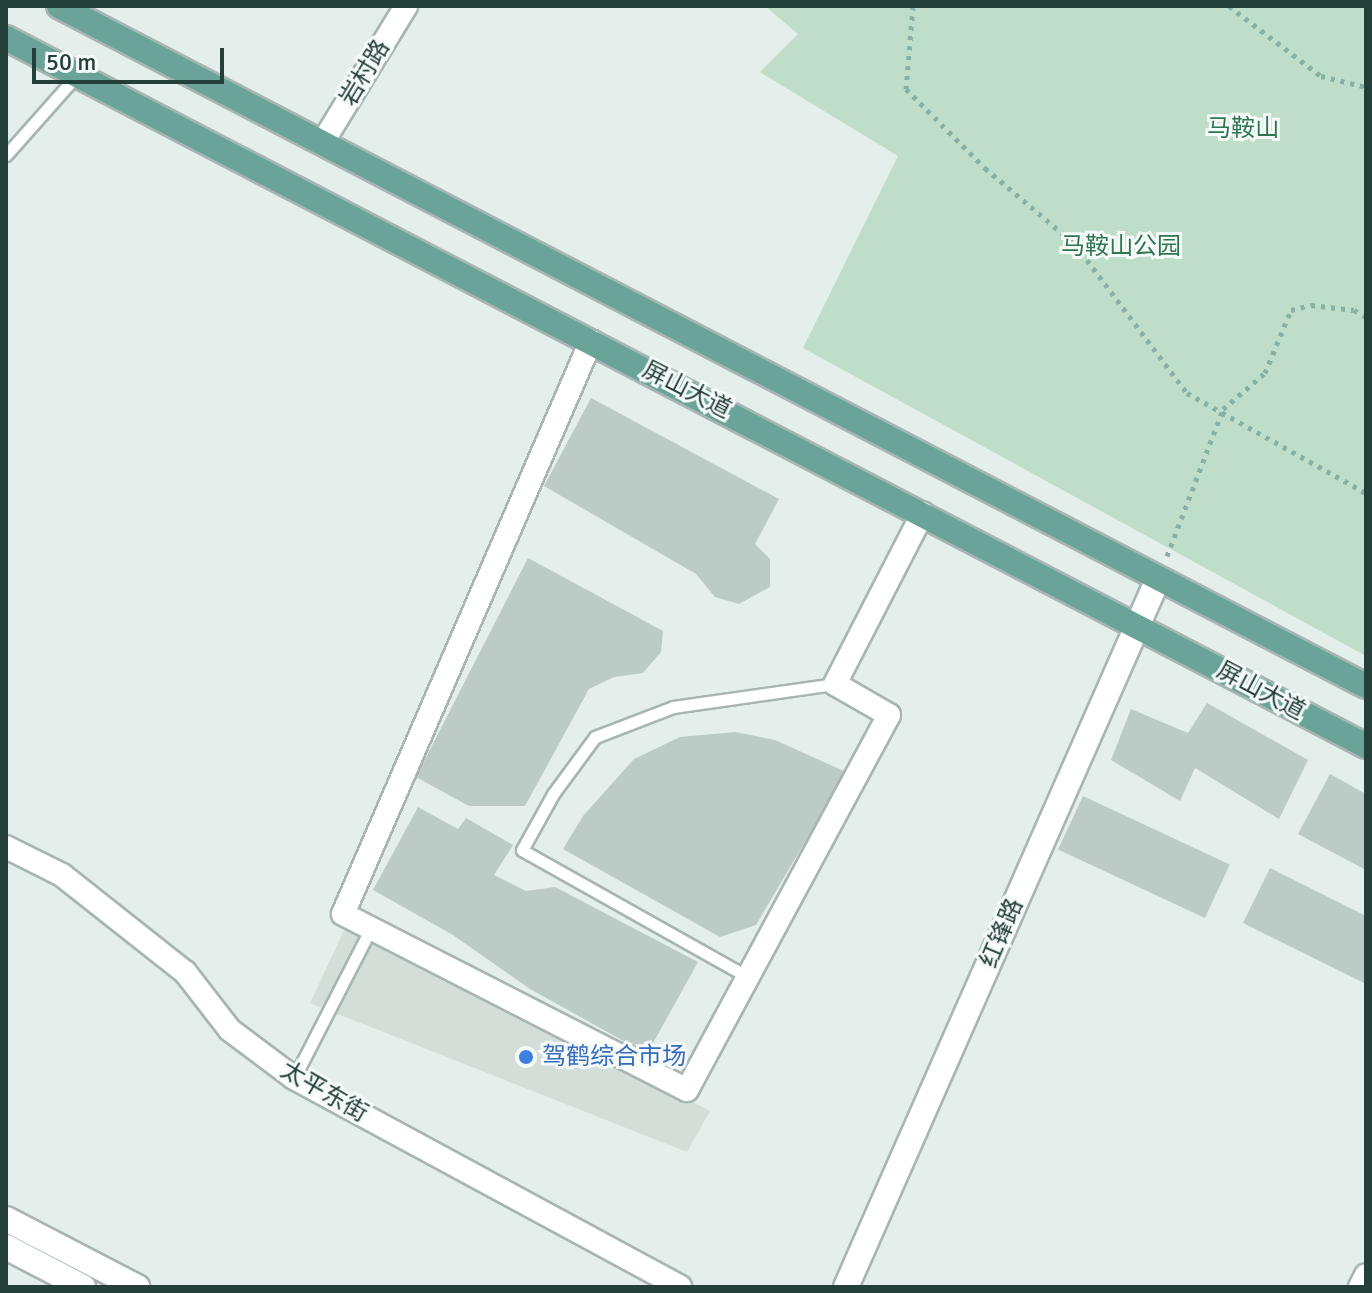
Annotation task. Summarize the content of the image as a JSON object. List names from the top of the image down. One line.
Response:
{"streets":{"main road":["屏山大道"],"street":["岩村路","红锋路","太平东街"]},"crossings":[["屏山大道","红锋路"]],"parks":["马鞍山","马鞍山公园"],"places":["驾鹤综合市场"],"scale_bar":"50 m"}
